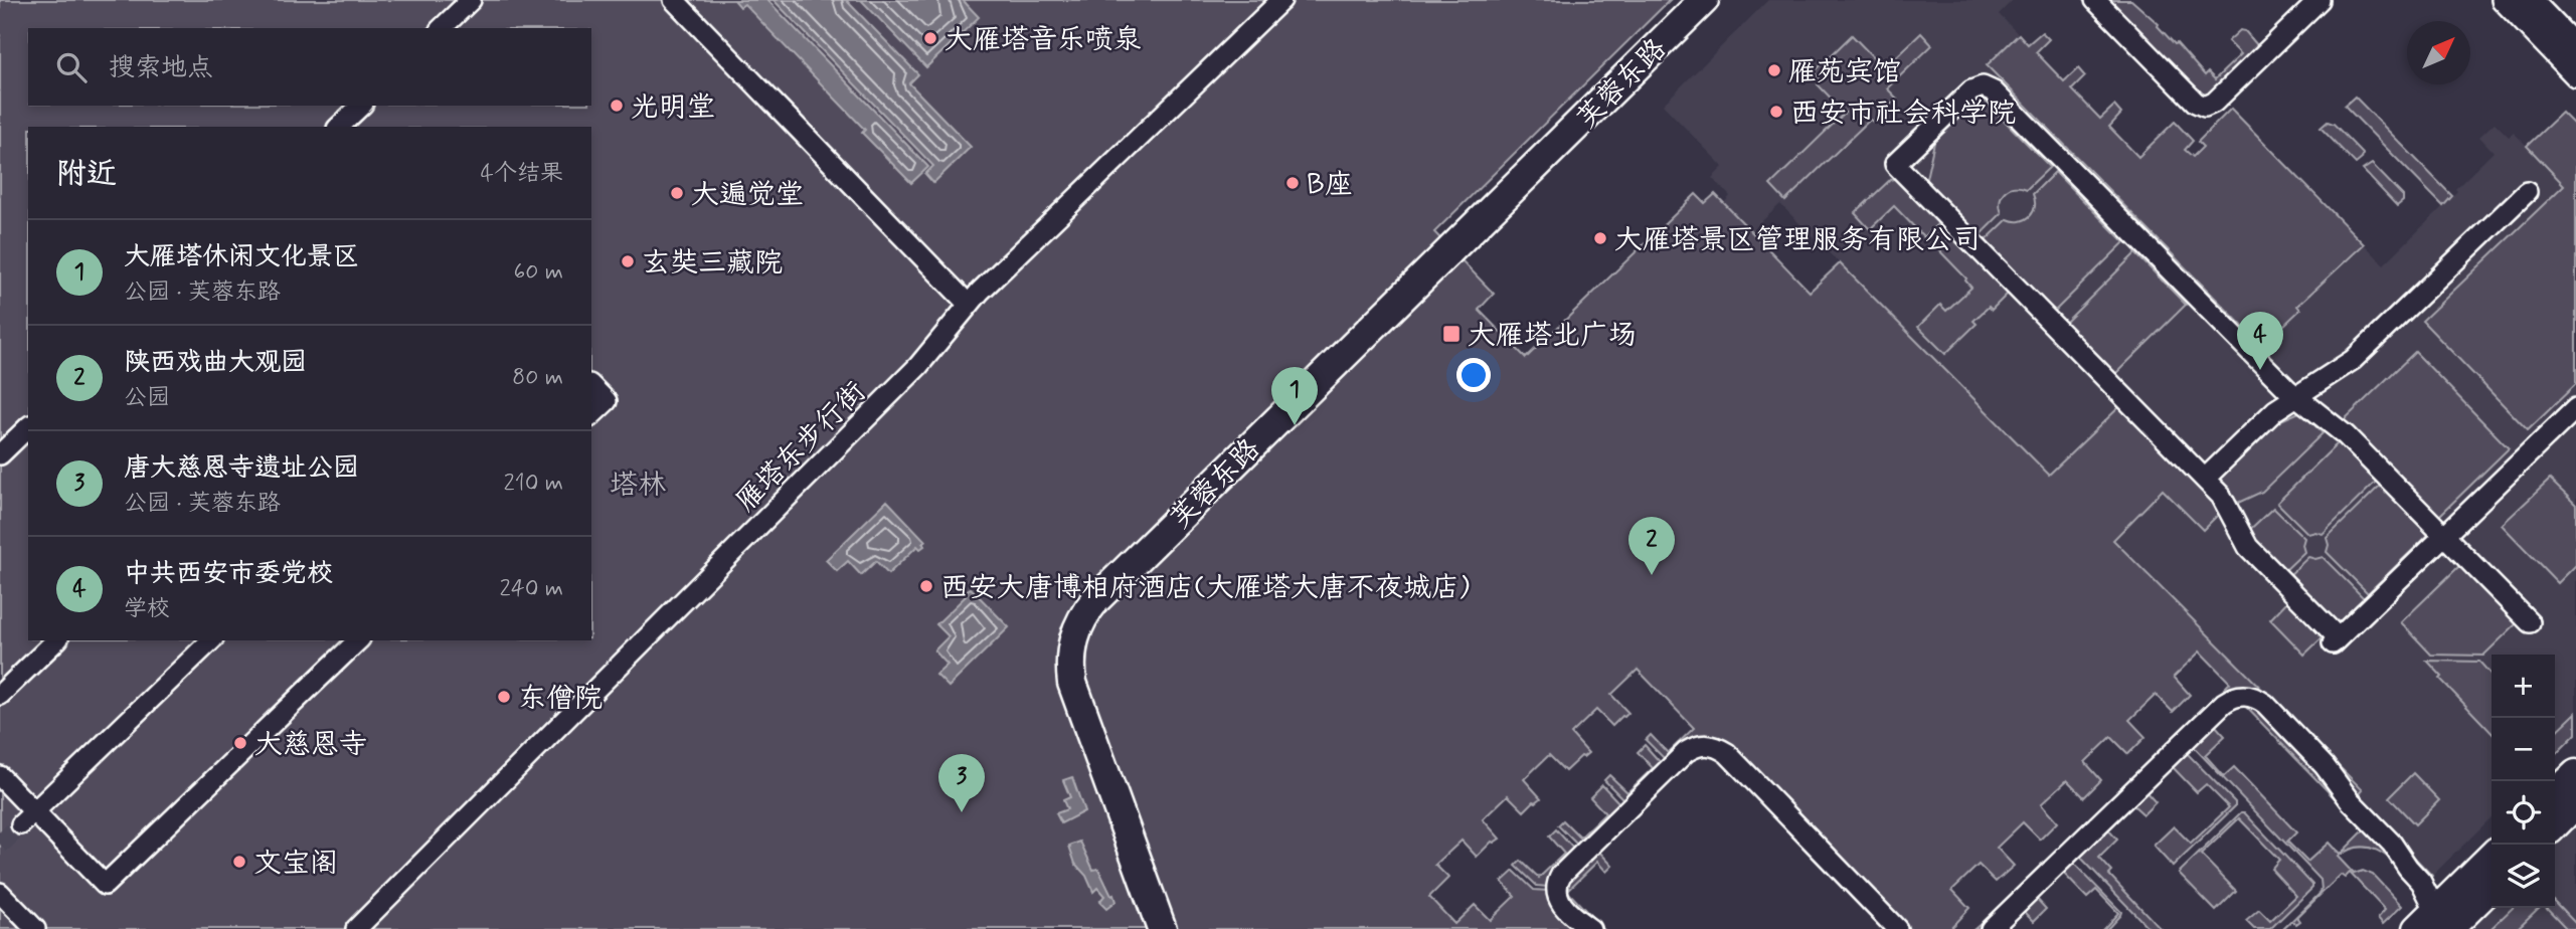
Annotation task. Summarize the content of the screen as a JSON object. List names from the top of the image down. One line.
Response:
{"streets":{"main road":["芙蓉东路"],"street":["雁塔东步行街"]},"parks":["塔林"],"places":{"other":["大雁塔音乐喷泉","雁苑宾馆","光明堂","西安市社会科学院","B座","大遍觉堂","大雁塔景区管理服务有限公司","玄奘三藏院","西安大唐博相府酒店(大雁塔大唐不夜城店)","东僧院","大慈恩寺","文宝阁"],"transit":["大雁塔北广场"]},"north":"top right","page":{"search":"搜索地点","heading":["附近","4个结果"],"list":[{"mark":"1","name":"大雁塔休闲文化景区","note":"公园 · 芙蓉东路","value":"60 m"},{"mark":"2","name":"陕西戏曲大观园","note":"公园","value":"80 m"},{"mark":"3","name":"唐大慈恩寺遗址公园","note":"公园 · 芙蓉东路","value":"210 m"},{"mark":"4","name":"中共西安市委党校","note":"学校","value":"240 m"}],"pins":["4","1","2","3"],"map_buttons":["+","−"]}}
